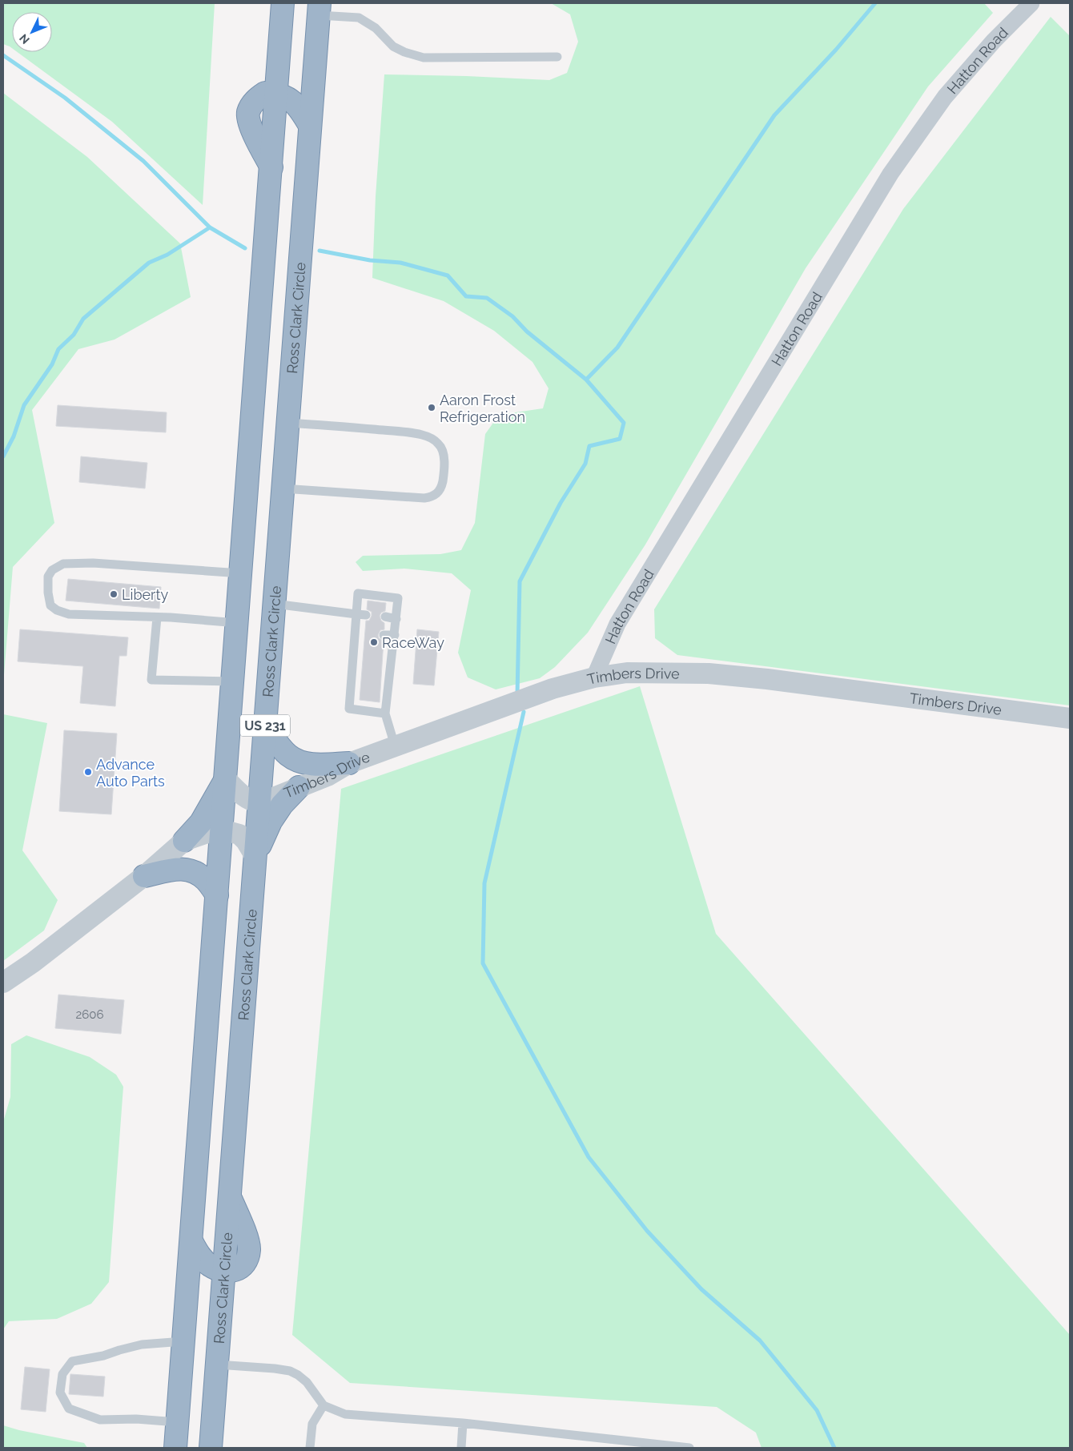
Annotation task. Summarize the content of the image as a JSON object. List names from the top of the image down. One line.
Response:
{"streets":{"highway":["Ross Clark Circle","US 231"],"street":["Hatton Road","Timbers Drive"]},"crossings":[["Hatton Road","Timbers Drive"],["Ross Clark Circle","Timbers Drive"]],"places":["Aaron Frost Refrigeration","Liberty","RaceWay","Advance Auto Parts"],"house_numbers":["2606"],"north":"bottom left"}
